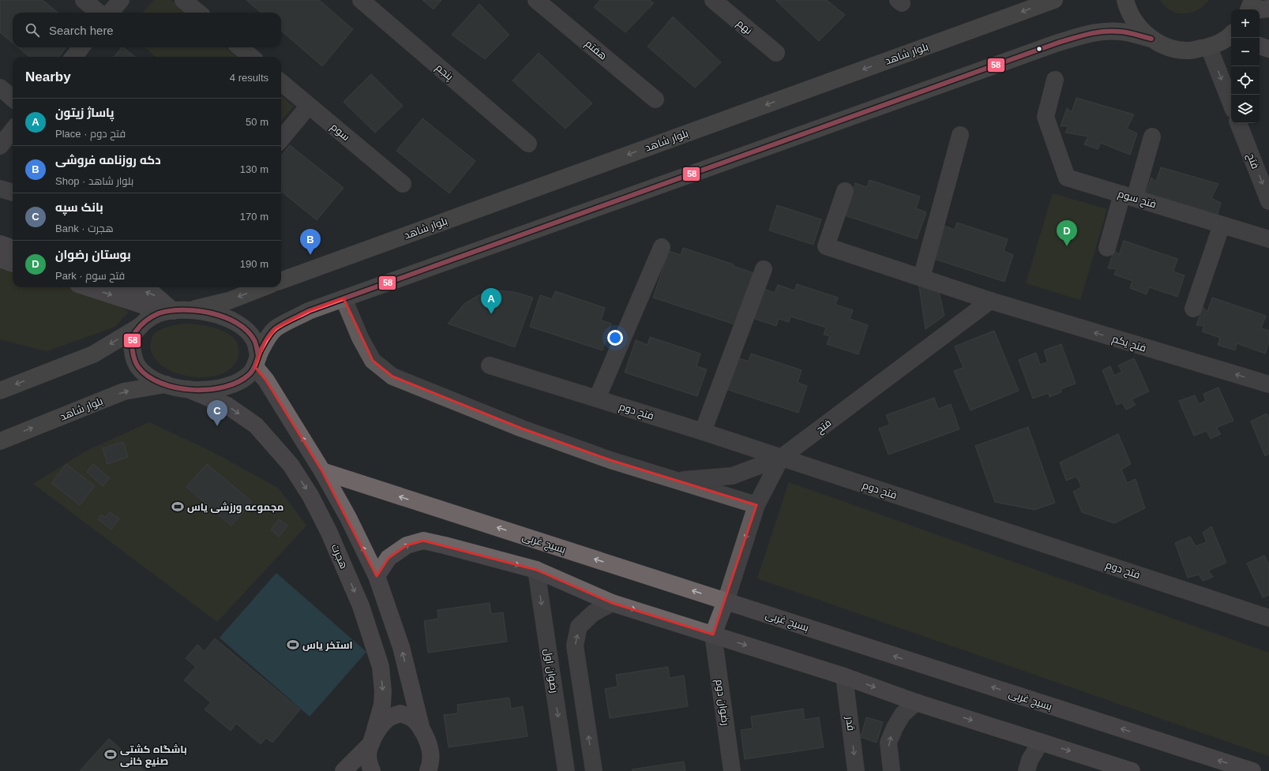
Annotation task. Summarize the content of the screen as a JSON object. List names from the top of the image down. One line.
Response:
{"streets":{"main road":["بلوار شاهد","بسیج غربی","هجرت"],"street":["نهم","هفتم","پنجم","سوم","فتح","فتح سوم","فتح یکم","فتح دوم","رضوان اول","رضوان دوم","قدر"]},"crossings":[["بلوار شاهد","هجرت"],["فتح","فتح یکم"],["فتح","فتح دوم"],["فتح","بسیج غربی"]],"one_way":["فتح یکم","رضوان اول","قدر"],"places":{"sports":["مجموعه ورزشی یاس","استخر یاس","باشگاه کشتی صنیع خانی"]},"lines":["transit line 58"],"page":{"map_buttons":["+","−"],"search":"Search here","heading":["Nearby","4 results"],"list":[{"mark":"A","name":"پاساژ زیتون","note":"Place · فتح دوم","value":"50 m"},{"mark":"B","name":"دکه روزنامه فروشی","note":"Shop · بلوار شاهد","value":"130 m"},{"mark":"C","name":"بانک سپه","note":"Bank · هجرت","value":"170 m"},{"mark":"D","name":"بوستان رضوان","note":"Park · فتح سوم","value":"190 m"}],"pins":["D","B","A","C"]}}
